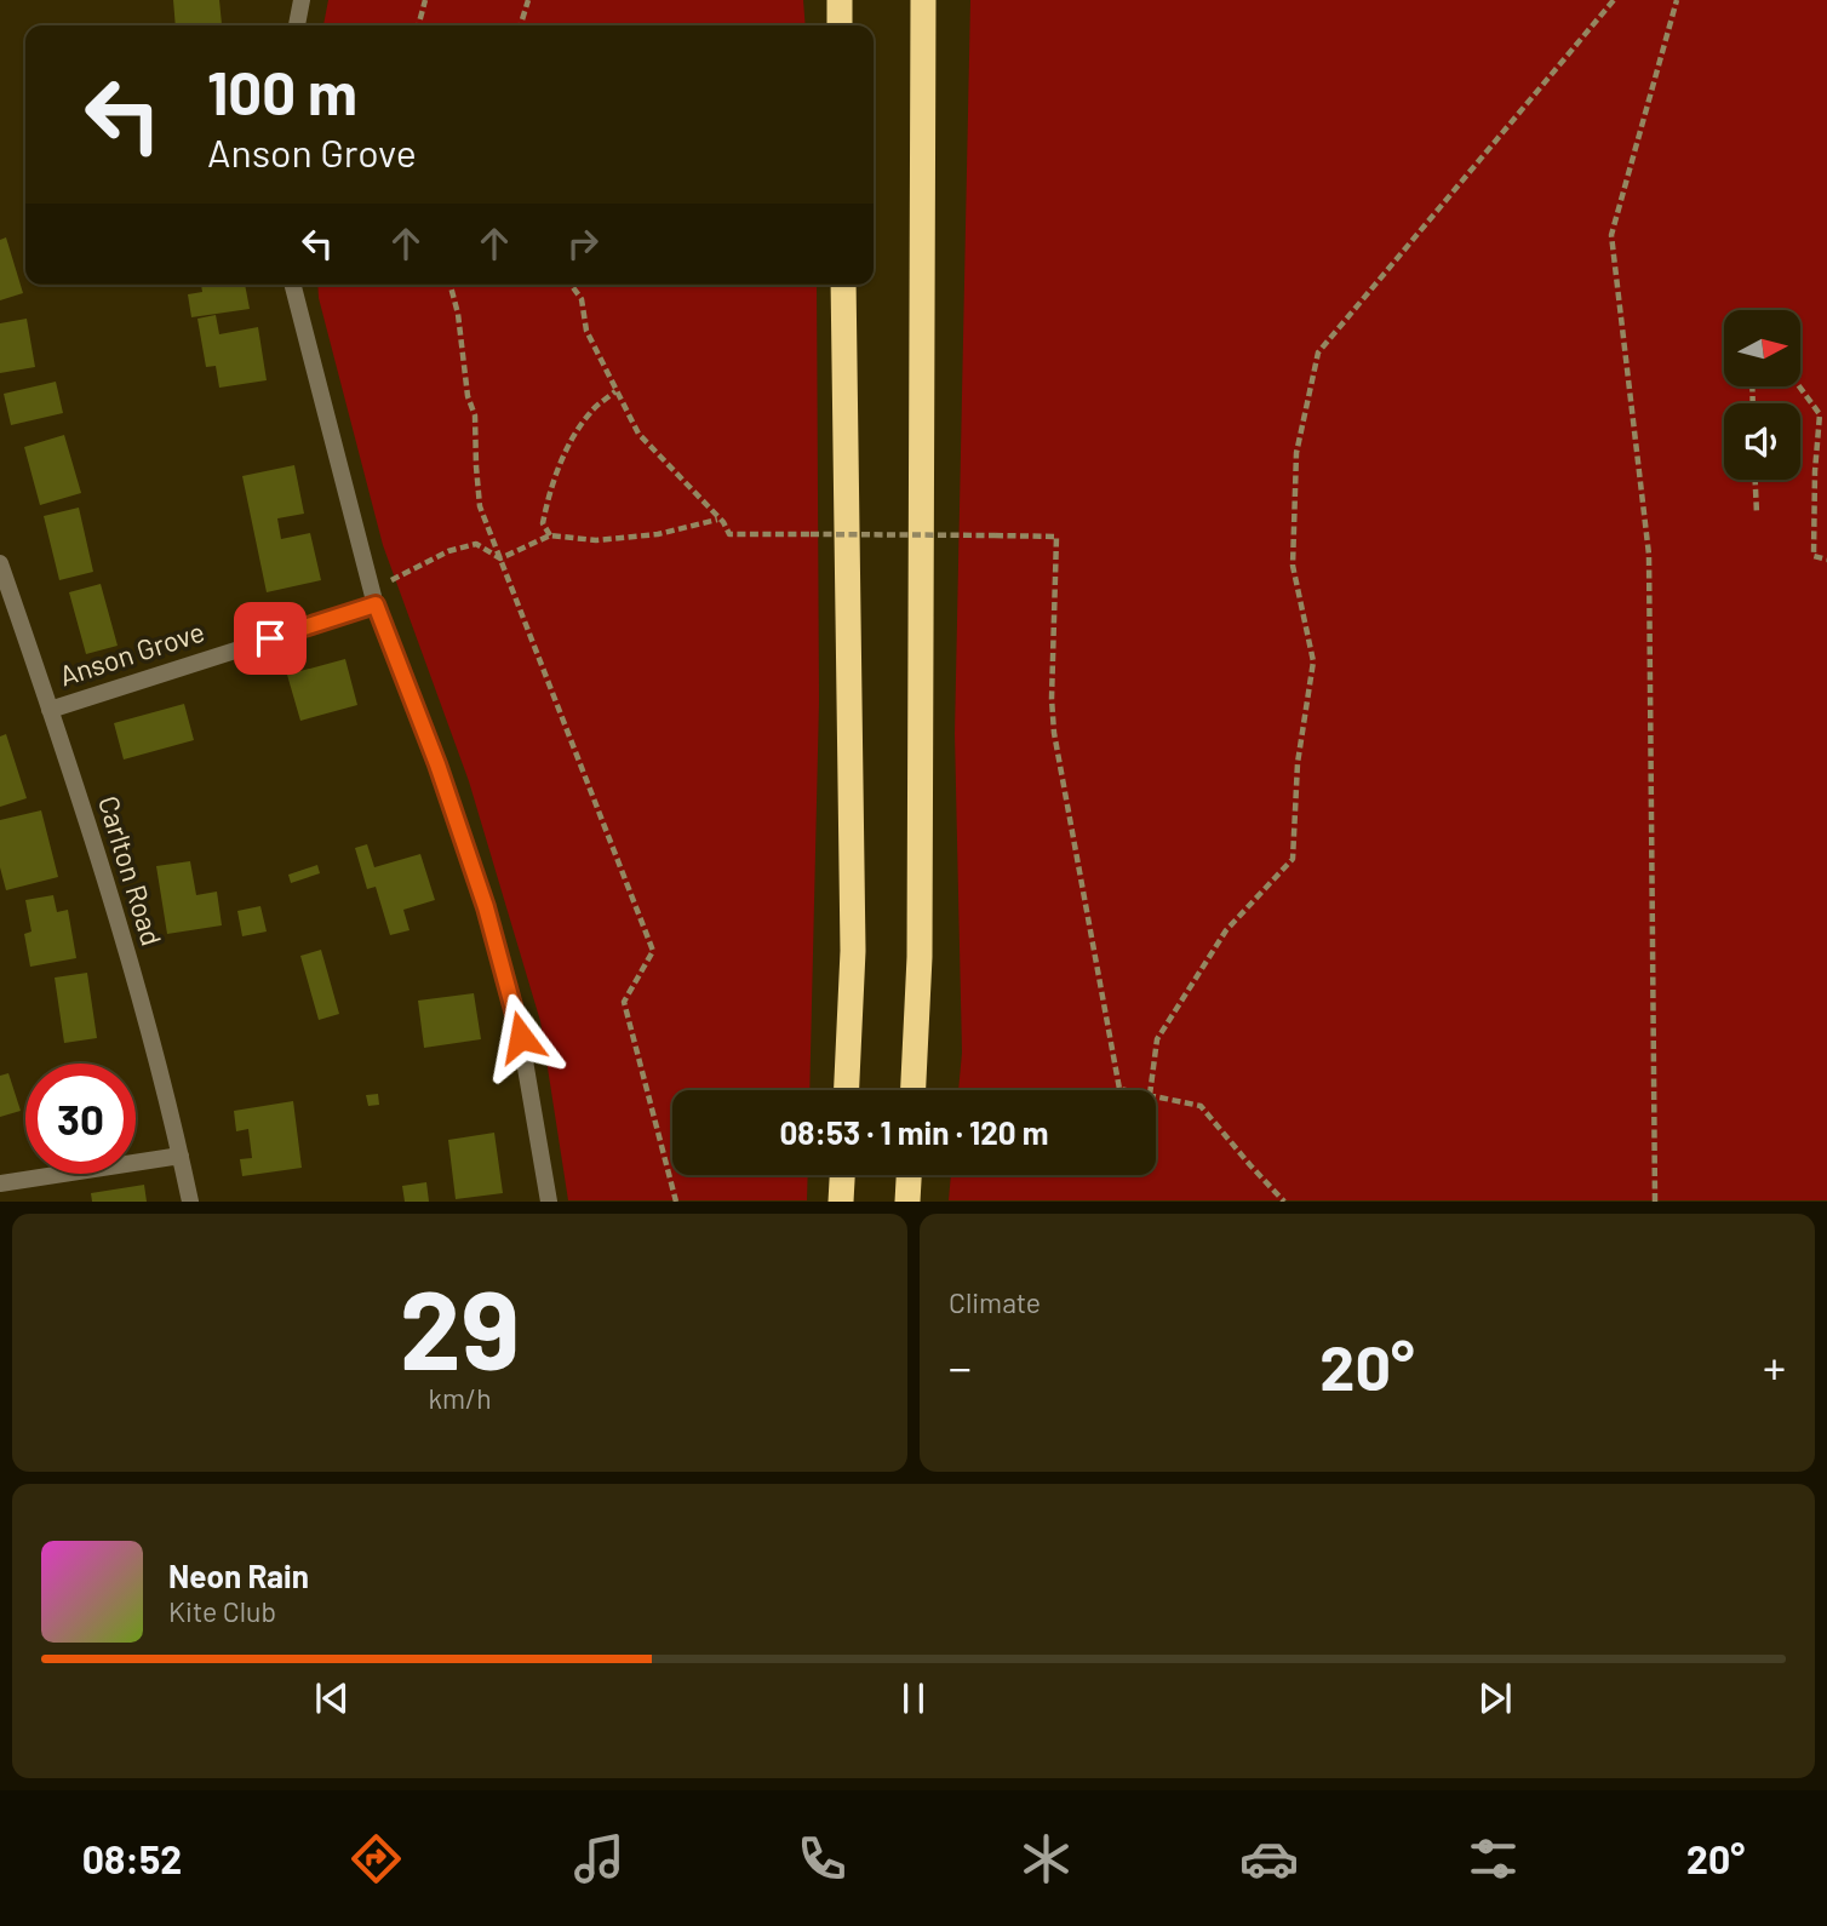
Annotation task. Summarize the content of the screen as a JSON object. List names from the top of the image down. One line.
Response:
{"streets":{"street":["Anson Grove","Carlton Road"]},"crossings":[["Anson Grove","Carlton Road"]],"north":"right","page":{"turn":["100 m","Anson Grove"],"limit":"30","trip":"08:53 · 1 min · 120 m","tile":[["29","km/h"],"Climate"],"heat":["−","20°","+"],"song":["Neon Rain","Kite Club"],"tabs":["08:52","20°"]}}
